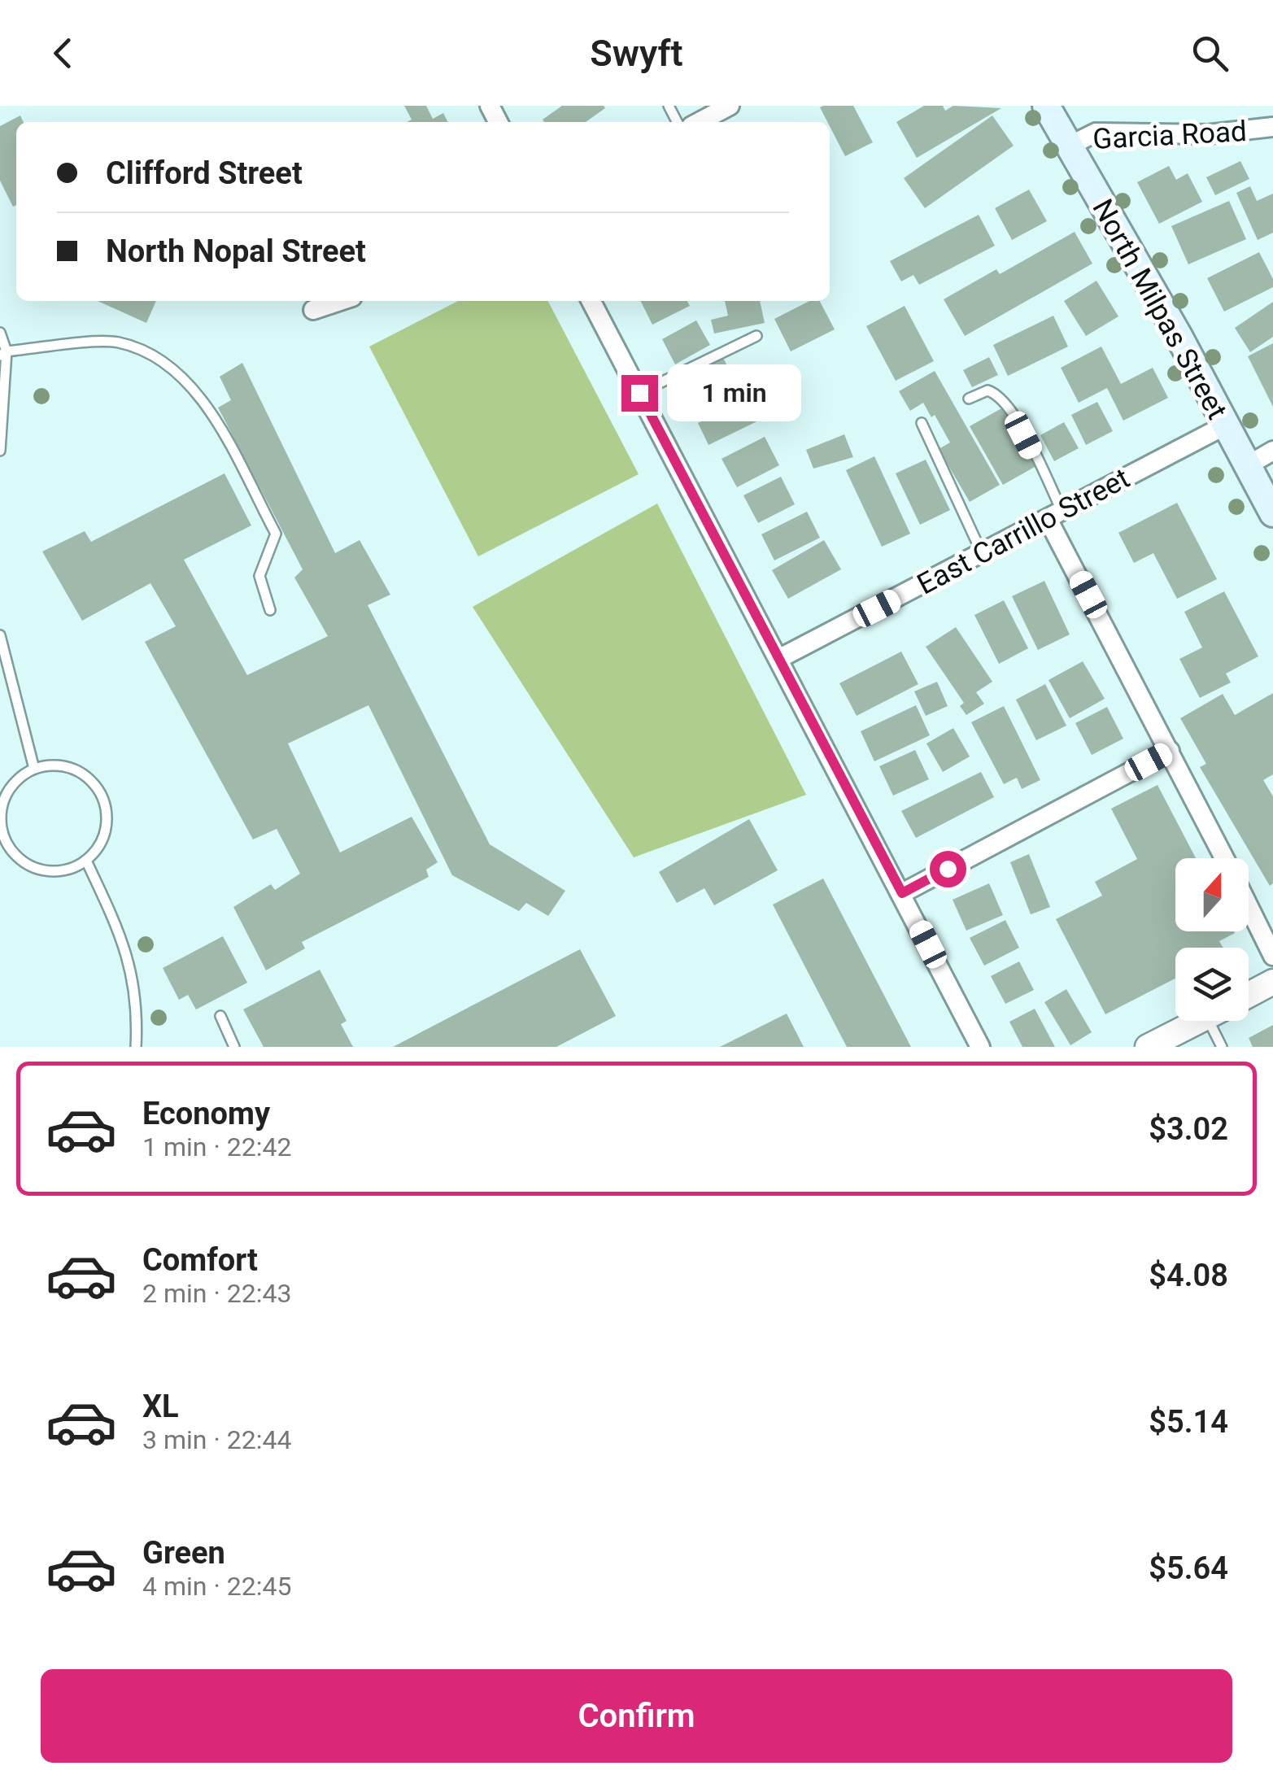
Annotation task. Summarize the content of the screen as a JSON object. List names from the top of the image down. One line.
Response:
{"streets":{"main road":["North Milpas Street"],"street":["Garcia Road","East Carrillo Street"]},"crossings":[["Garcia Road","North Milpas Street"],["North Milpas Street","East Carrillo Street"]],"north":"top","page":{"header":"Swyft","banner":["Clifford Street","North Nopal Street"],"bubble":"1 min","list":[{"name":"Economy","note":"1 min · 22:42","value":"$3.02"},{"name":"Comfort","note":"2 min · 22:43","value":"$4.08"},{"name":"XL","note":"3 min · 22:44","value":"$5.14"},{"name":"Green","note":"4 min · 22:45","value":"$5.64"}],"buttons":"Confirm"}}
